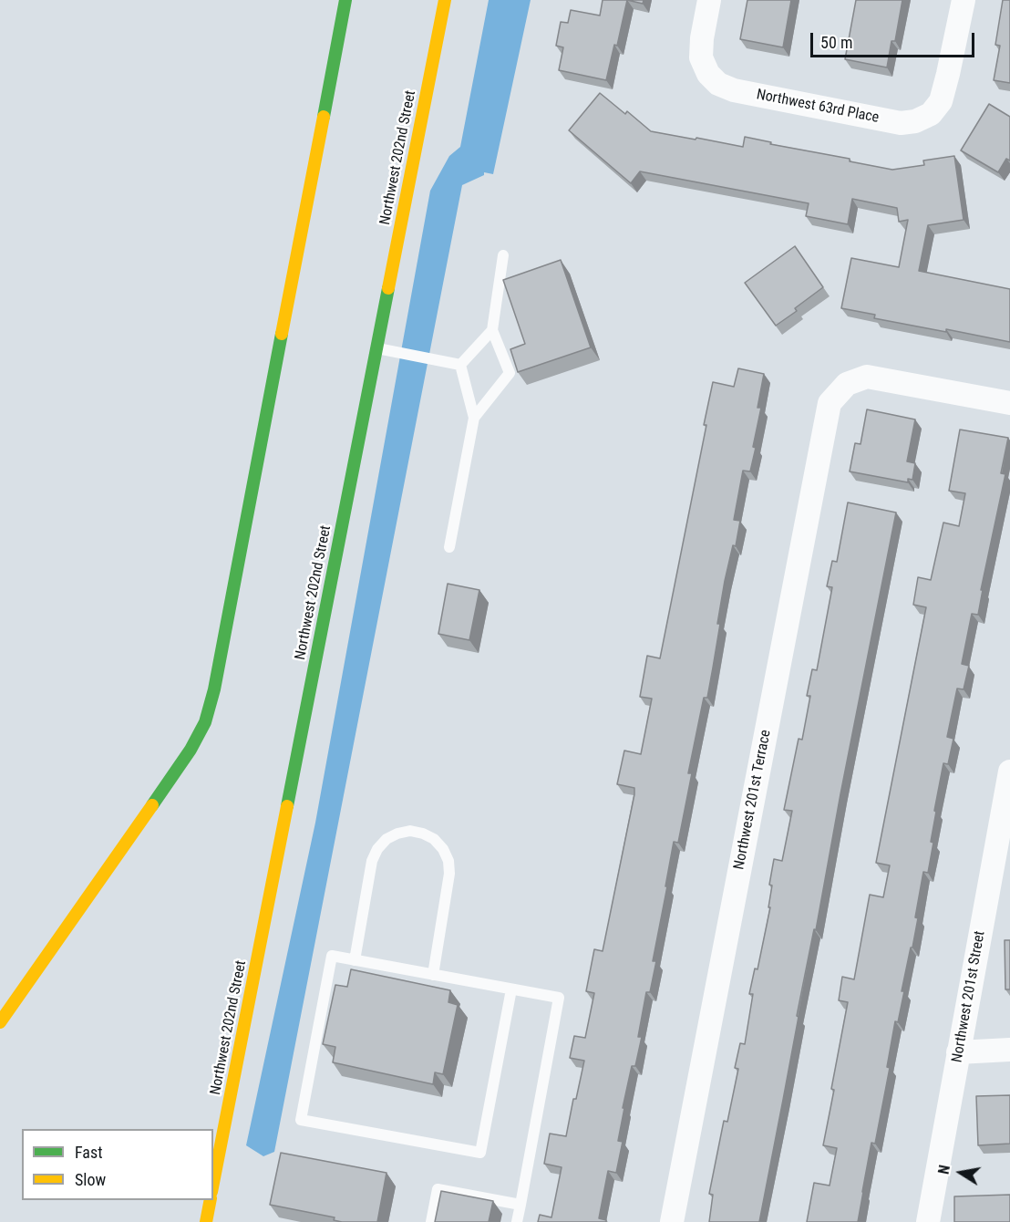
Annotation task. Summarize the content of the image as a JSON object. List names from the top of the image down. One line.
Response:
{"streets":{"street":["Northwest 63rd Place","Northwest 202nd Street","Northwest 201st Terrace","Northwest 201st Street"]},"legend":["Fast","Slow"],"scale_bar":"50 m","north":"left"}
